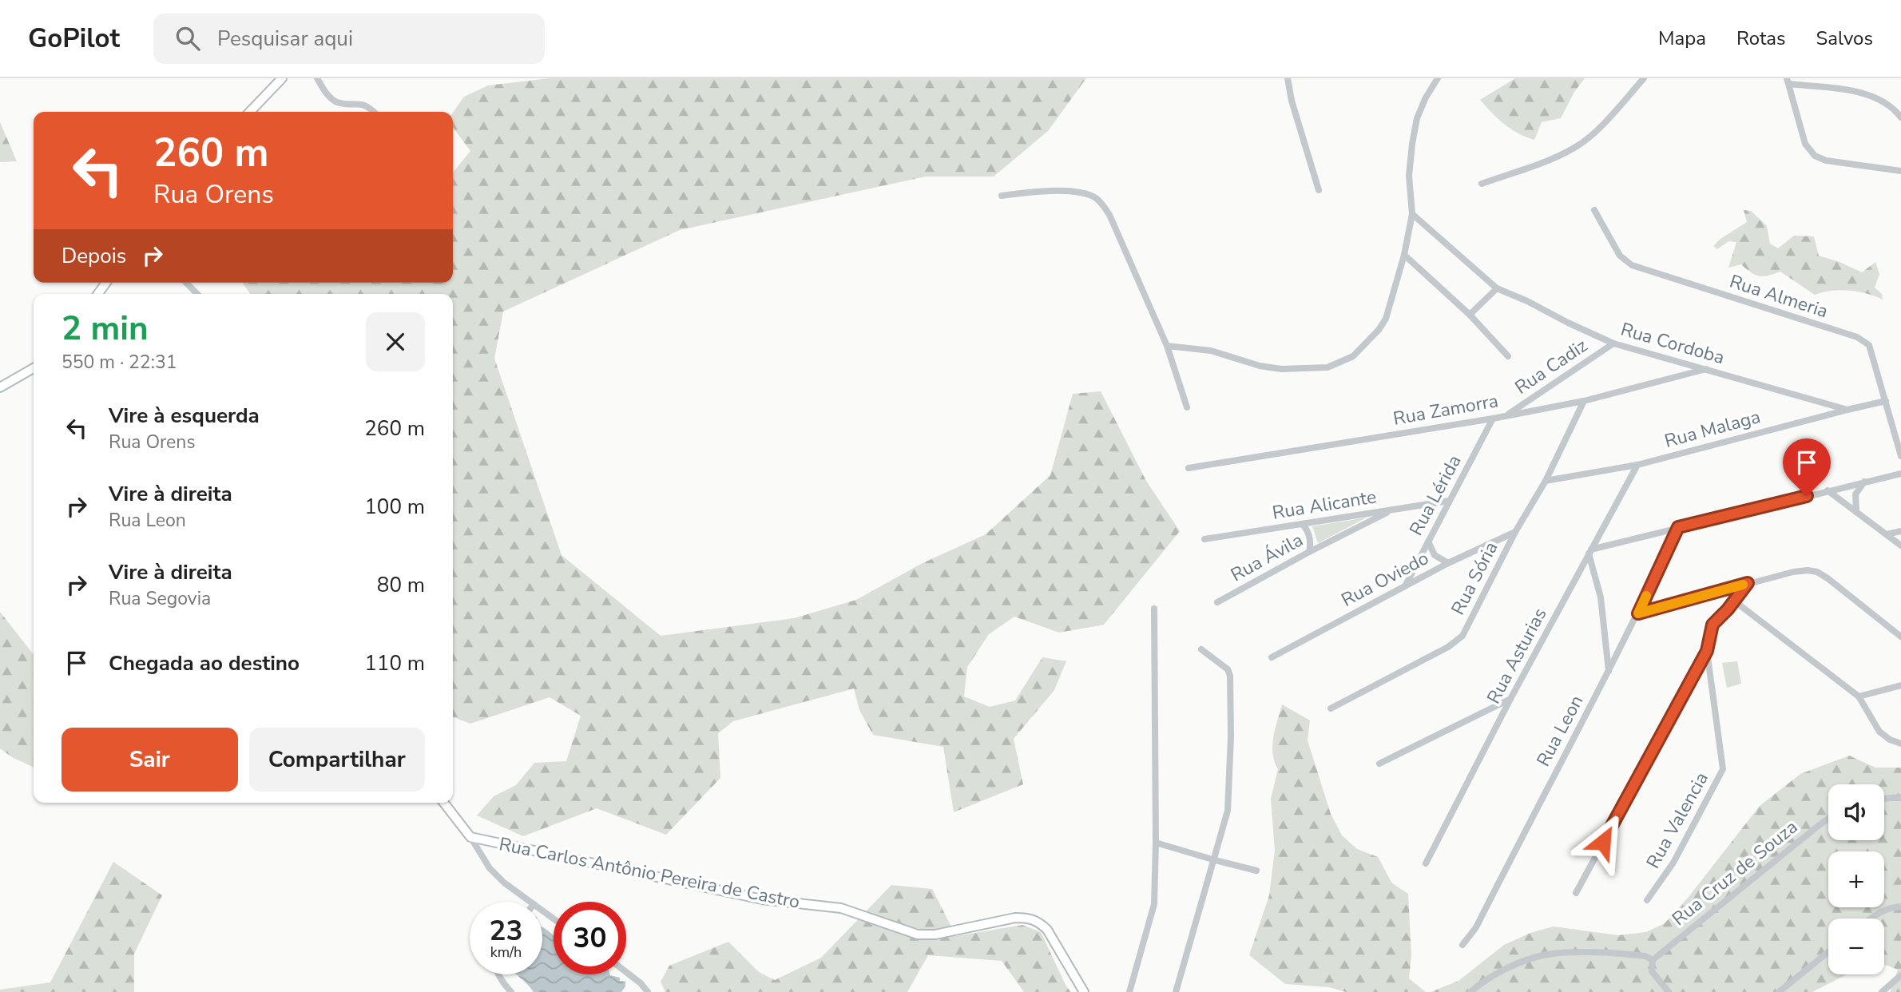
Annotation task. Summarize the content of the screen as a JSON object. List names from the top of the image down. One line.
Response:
{"streets":{"street":["Rua Almeria","Rua Cordoba","Rua Cadiz","Rua Zamorra","Rua Malaga","Rua Lérida","Rua Alicante","Rua Ávila","Rua Sória","Rua Oviedo","Rua Asturias","Rua Leon","Rua Valencia","Rua Carlos Antônio Pereira de Castro","Rua Cruz de Souza"]},"crossings":[["Rua Almeria","Rua Malaga"],["Rua Cordoba","Rua Cadiz"],["Rua Cordoba","Rua Zamorra"],["Rua Cordoba","Rua Malaga"],["Rua Cadiz","Rua Zamorra"],["Rua Zamorra","Rua Lérida"],["Rua Zamorra","Rua Sória"],["Rua Malaga","Rua Sória"],["Rua Malaga","Rua Asturias"],["Rua Lérida","Rua Alicante"],["Rua Lérida","Rua Oviedo"],["Rua Alicante","Rua Ávila"],["Rua Sória","Rua Oviedo"]],"page":{"header":"GoPilot","search":"Pesquisar aqui","nav":["Mapa","Rotas","Salvos"],"turn":["260 m","Rua Orens"],"then":"Depois","heading":["2 min","550 m · 22:31"],"list":[{"name":"Vire à esquerda","note":"Rua Orens","value":"260 m"},{"name":"Vire à direita","note":"Rua Leon","value":"100 m"},{"name":"Vire à direita","note":"Rua Segovia","value":"80 m"},{"name":"Chegada ao destino","value":"110 m"}],"buttons":["Sair","Compartilhar"],"map_buttons":["+","−"],"speed":"23 km/h","limit":"30"}}
